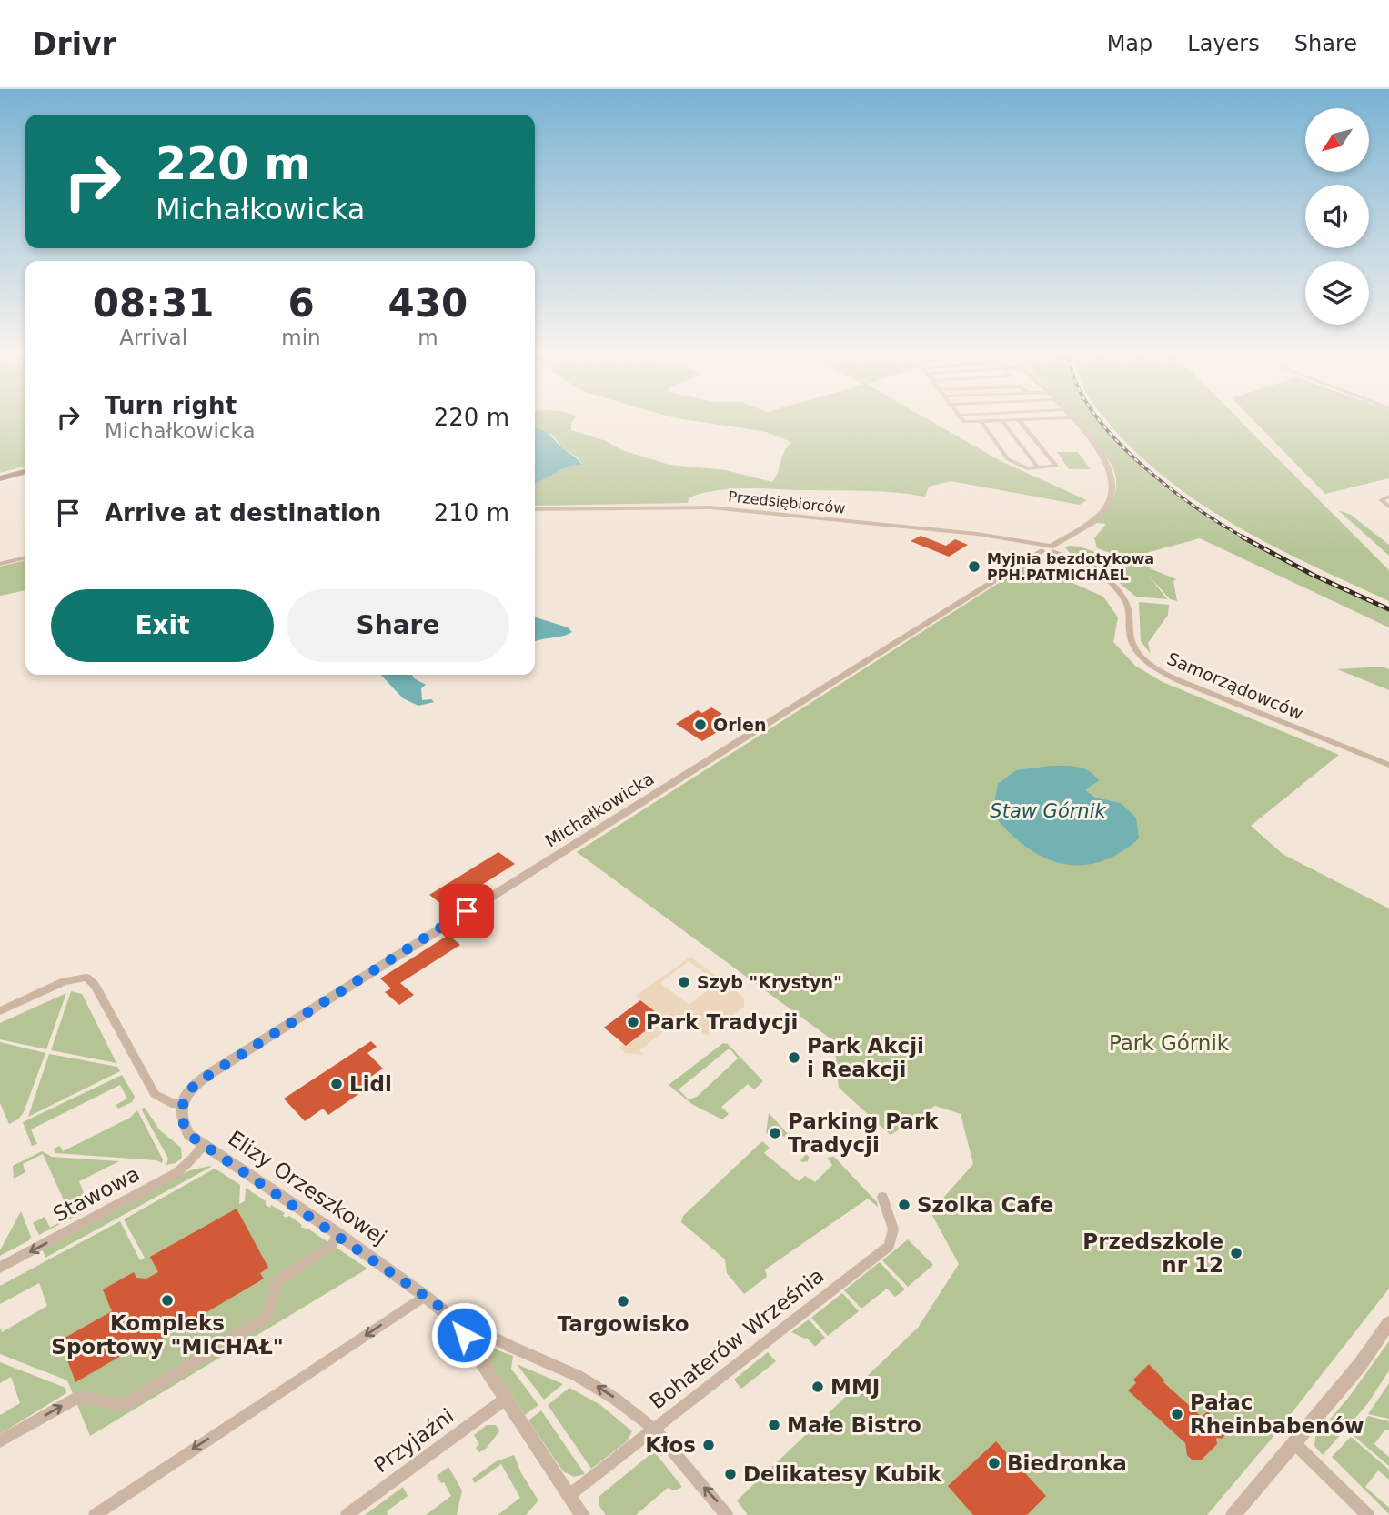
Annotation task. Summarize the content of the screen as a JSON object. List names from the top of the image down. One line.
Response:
{"streets":{"street":["Przedsiębiorców","Samorządowców","Michałkowicka","Elizy Orzeszkowej","Stawowa","Bohaterów Września","Przyjaźni"]},"crossings":[["Przedsiębiorców","Samorządowców"],["Przedsiębiorców","Michałkowicka"],["Samorządowców","Michałkowicka"],["Michałkowicka","Elizy Orzeszkowej"],["Elizy Orzeszkowej","Stawowa"],["Elizy Orzeszkowej","Bohaterów Września"],["Elizy Orzeszkowej","Przyjaźni"]],"one_way":["Stawowa"],"water":["Staw Górnik"],"parks":["Park Górnik"],"places":["Myjnia bezdotykowa PPH.PATMICHAEL","Orlen","Szyb \"Krystyn\"","Park Tradycji","Park Akcji i Reakcji","Lidl","Parking Park Tradycji","Szolka Cafe","Przedszkole nr 12","Kompleks Sportowy \"MICHAŁ\"","Targowisko","MMJ","Pałac Rheinbabenów","Małe Bistro","Kłos","Biedronka","Delikatesy Kubik"],"north":"bottom left","page":{"header":"Drivr","nav":["Map","Layers","Share"],"turn":["220 m","Michałkowicka"],"eta":["08:31","Arrival","6","min","430","m"],"list":[{"name":"Turn right","note":"Michałkowicka","value":"220 m"},{"name":"Arrive at destination","value":"210 m"}],"buttons":["Exit","Share"]}}
